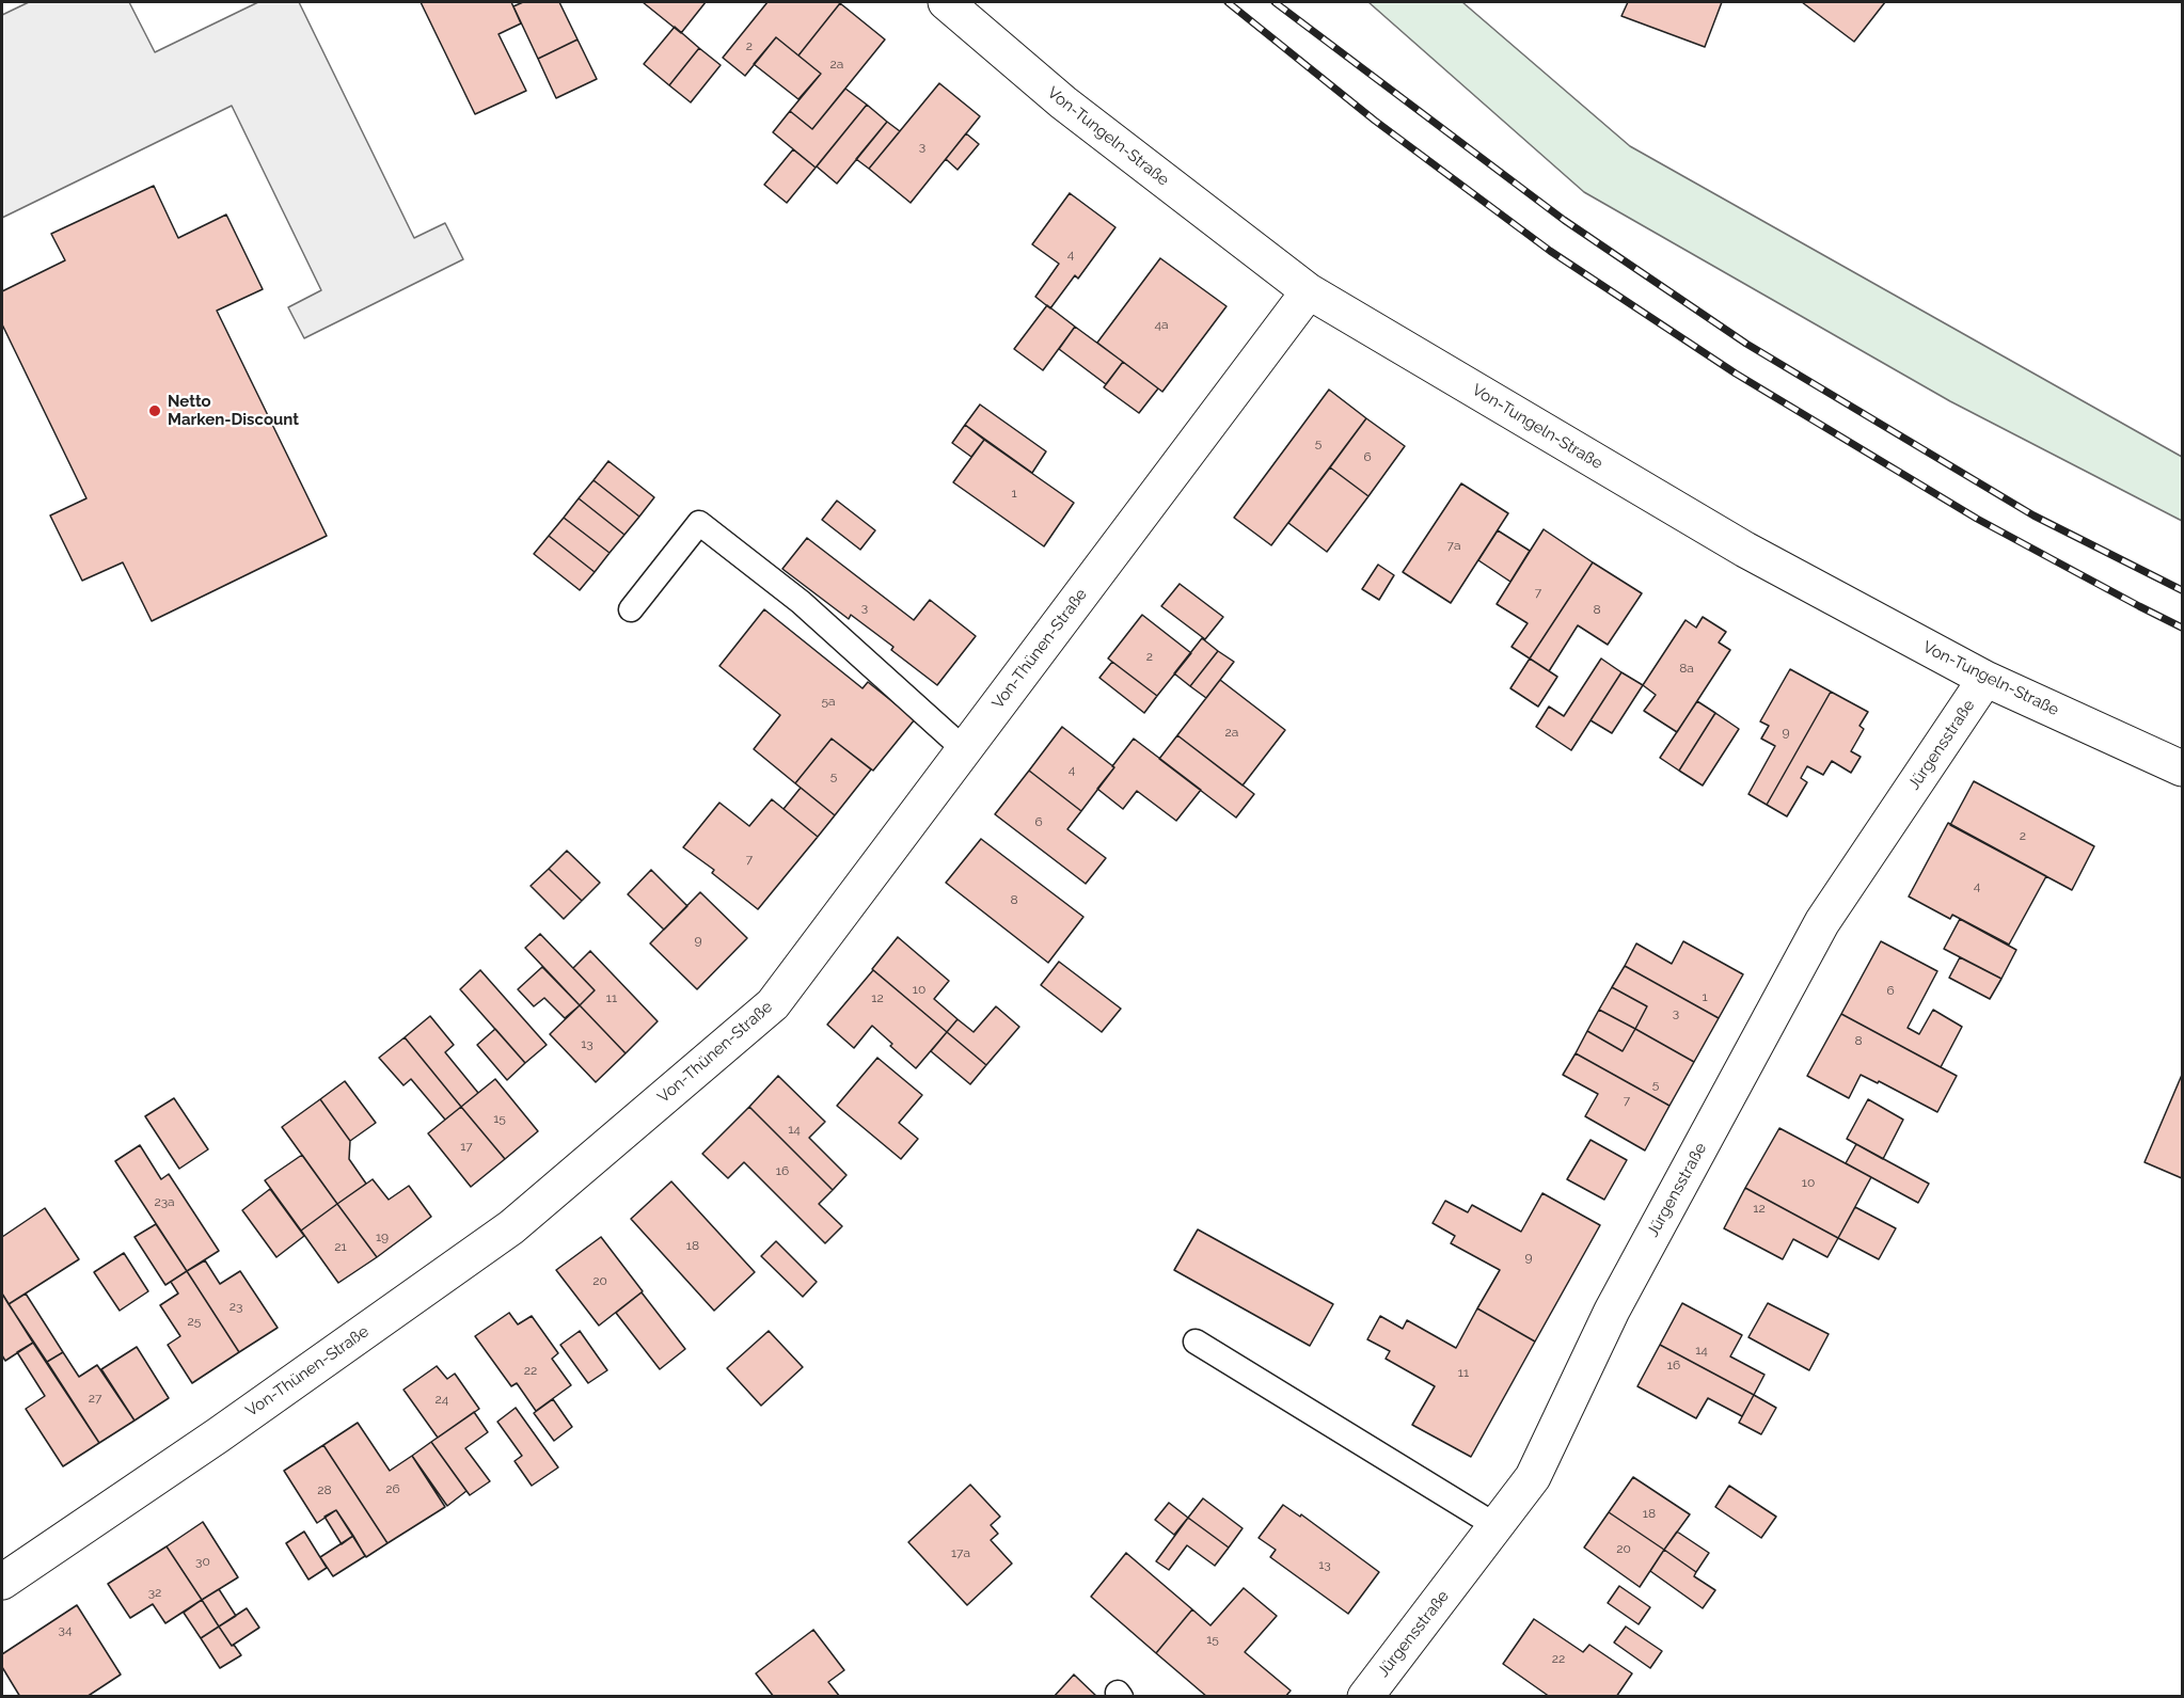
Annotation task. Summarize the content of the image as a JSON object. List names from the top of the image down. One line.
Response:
{"streets":{"street":["Von-Tungeln-Straße","Von-Thünen-Straße","Jürgensstraße"]},"crossings":[["Von-Tungeln-Straße","Von-Thünen-Straße"],["Von-Tungeln-Straße","Jürgensstraße"]],"places":["Netto Marken-Discount"],"house_numbers":["2","2a","3","4","4a","5","6","1","7a","7","3","8","2","8a","5a","2a","9","4","5","6","2","7","4","8","9","10","6","1","11","12","3","8","13","5","7","15","14","17","16","10","23a","12","19","18","21","9","20","23","25","14","16","22","11","27","24","26","28","18","20","17a","30","13","32","34","15","22"]}
